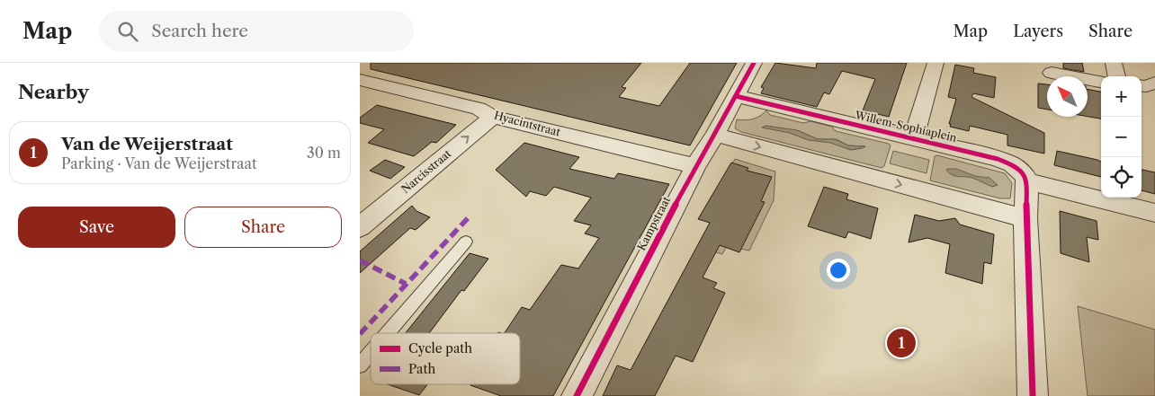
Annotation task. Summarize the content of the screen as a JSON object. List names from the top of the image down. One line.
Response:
{"streets":{"street":["Hyacintstraat","Willem-Sophiaplein","Narcisstraat","Kampstraat"]},"crossings":[["Hyacintstraat","Narcisstraat"],["Hyacintstraat","Kampstraat"],["Willem-Sophiaplein","Kampstraat"]],"one_way":["Narcisstraat"],"legend":["Cycle path","Path"],"north":"top left","page":{"header":"Map","search":"Search here","nav":["Map","Layers","Share"],"heading":"Nearby","map_buttons":["+","−"],"list":[{"mark":"1","name":"Van de Weijerstraat","note":"Parking · Van de Weijerstraat","value":"30 m"}],"buttons":["Save","Share"],"pins":"1"}}
